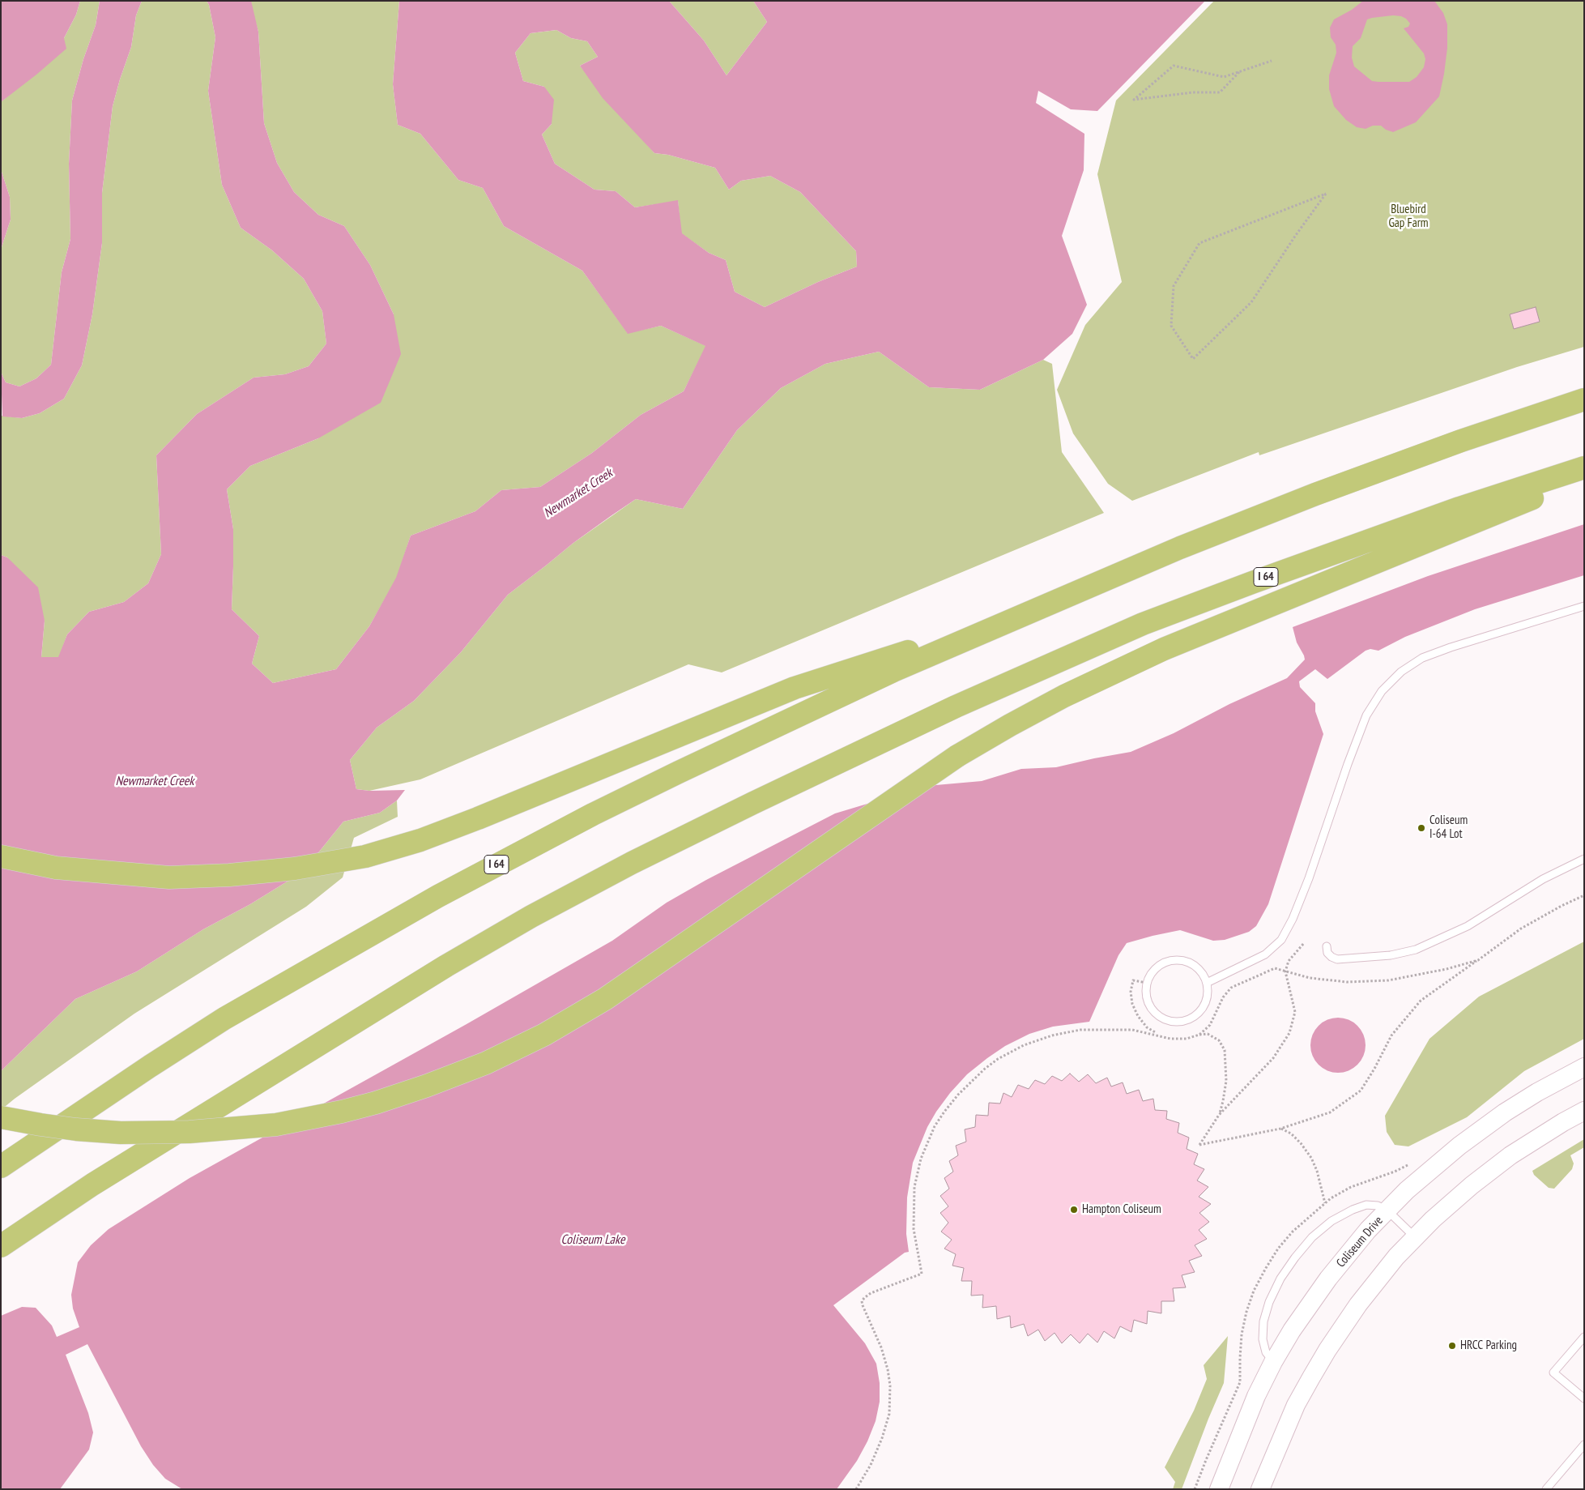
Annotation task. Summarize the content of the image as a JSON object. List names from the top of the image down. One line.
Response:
{"streets":{"highway":["I 64"],"street":["Coliseum Drive"]},"water":["Newmarket Creek","Coliseum Lake"],"parks":["Bluebird Gap Farm"],"places":["Coliseum I-64 Lot","Hampton Coliseum","HRCC Parking"]}
